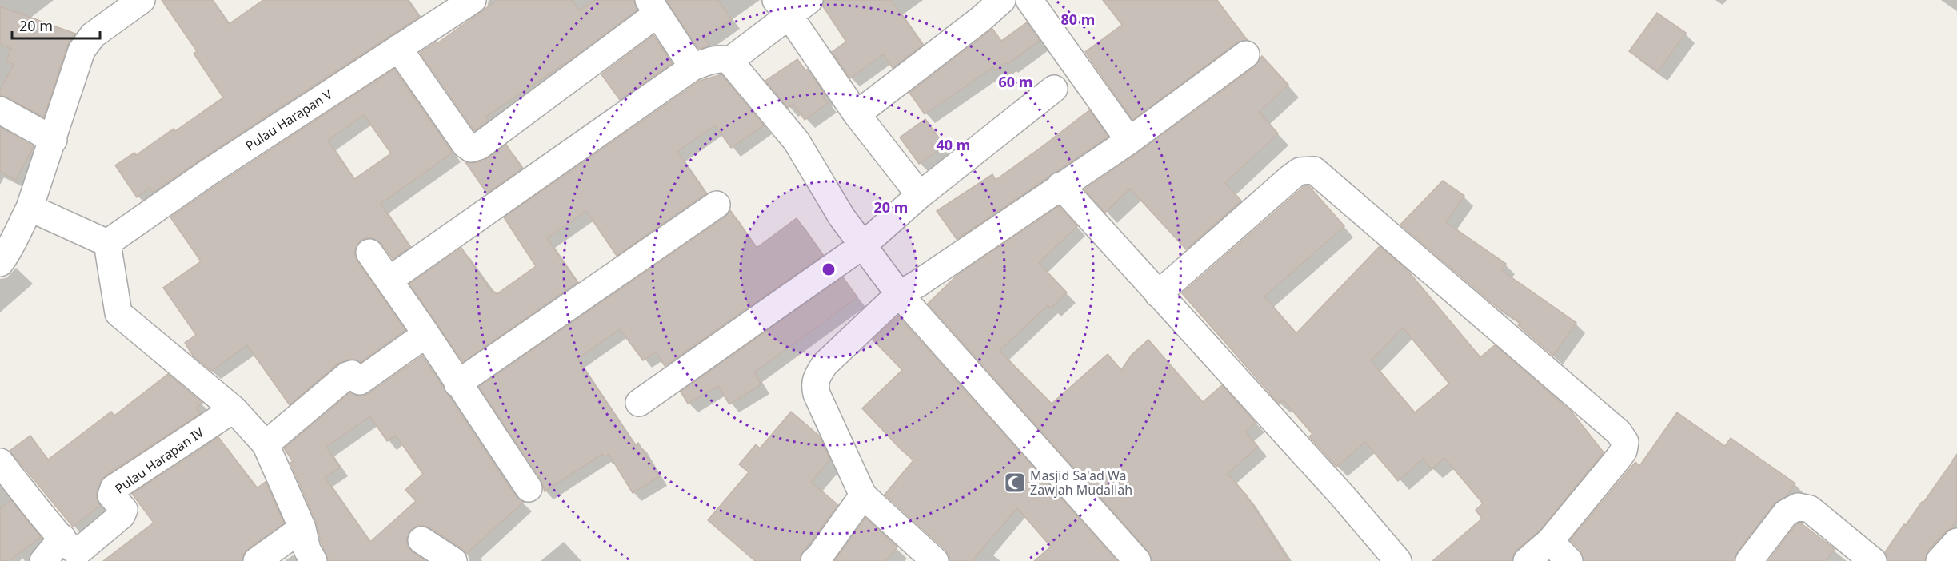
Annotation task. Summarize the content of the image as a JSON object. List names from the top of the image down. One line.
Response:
{"streets":{"street":["Pulau Harapan V","Pulau Harapan IV"]},"places":{"mosque":["Masjid Sa'ad Wa Zawjah Mudallah"]},"scale_bar":"20 m","rings":["80 m","60 m","40 m","20 m"]}
